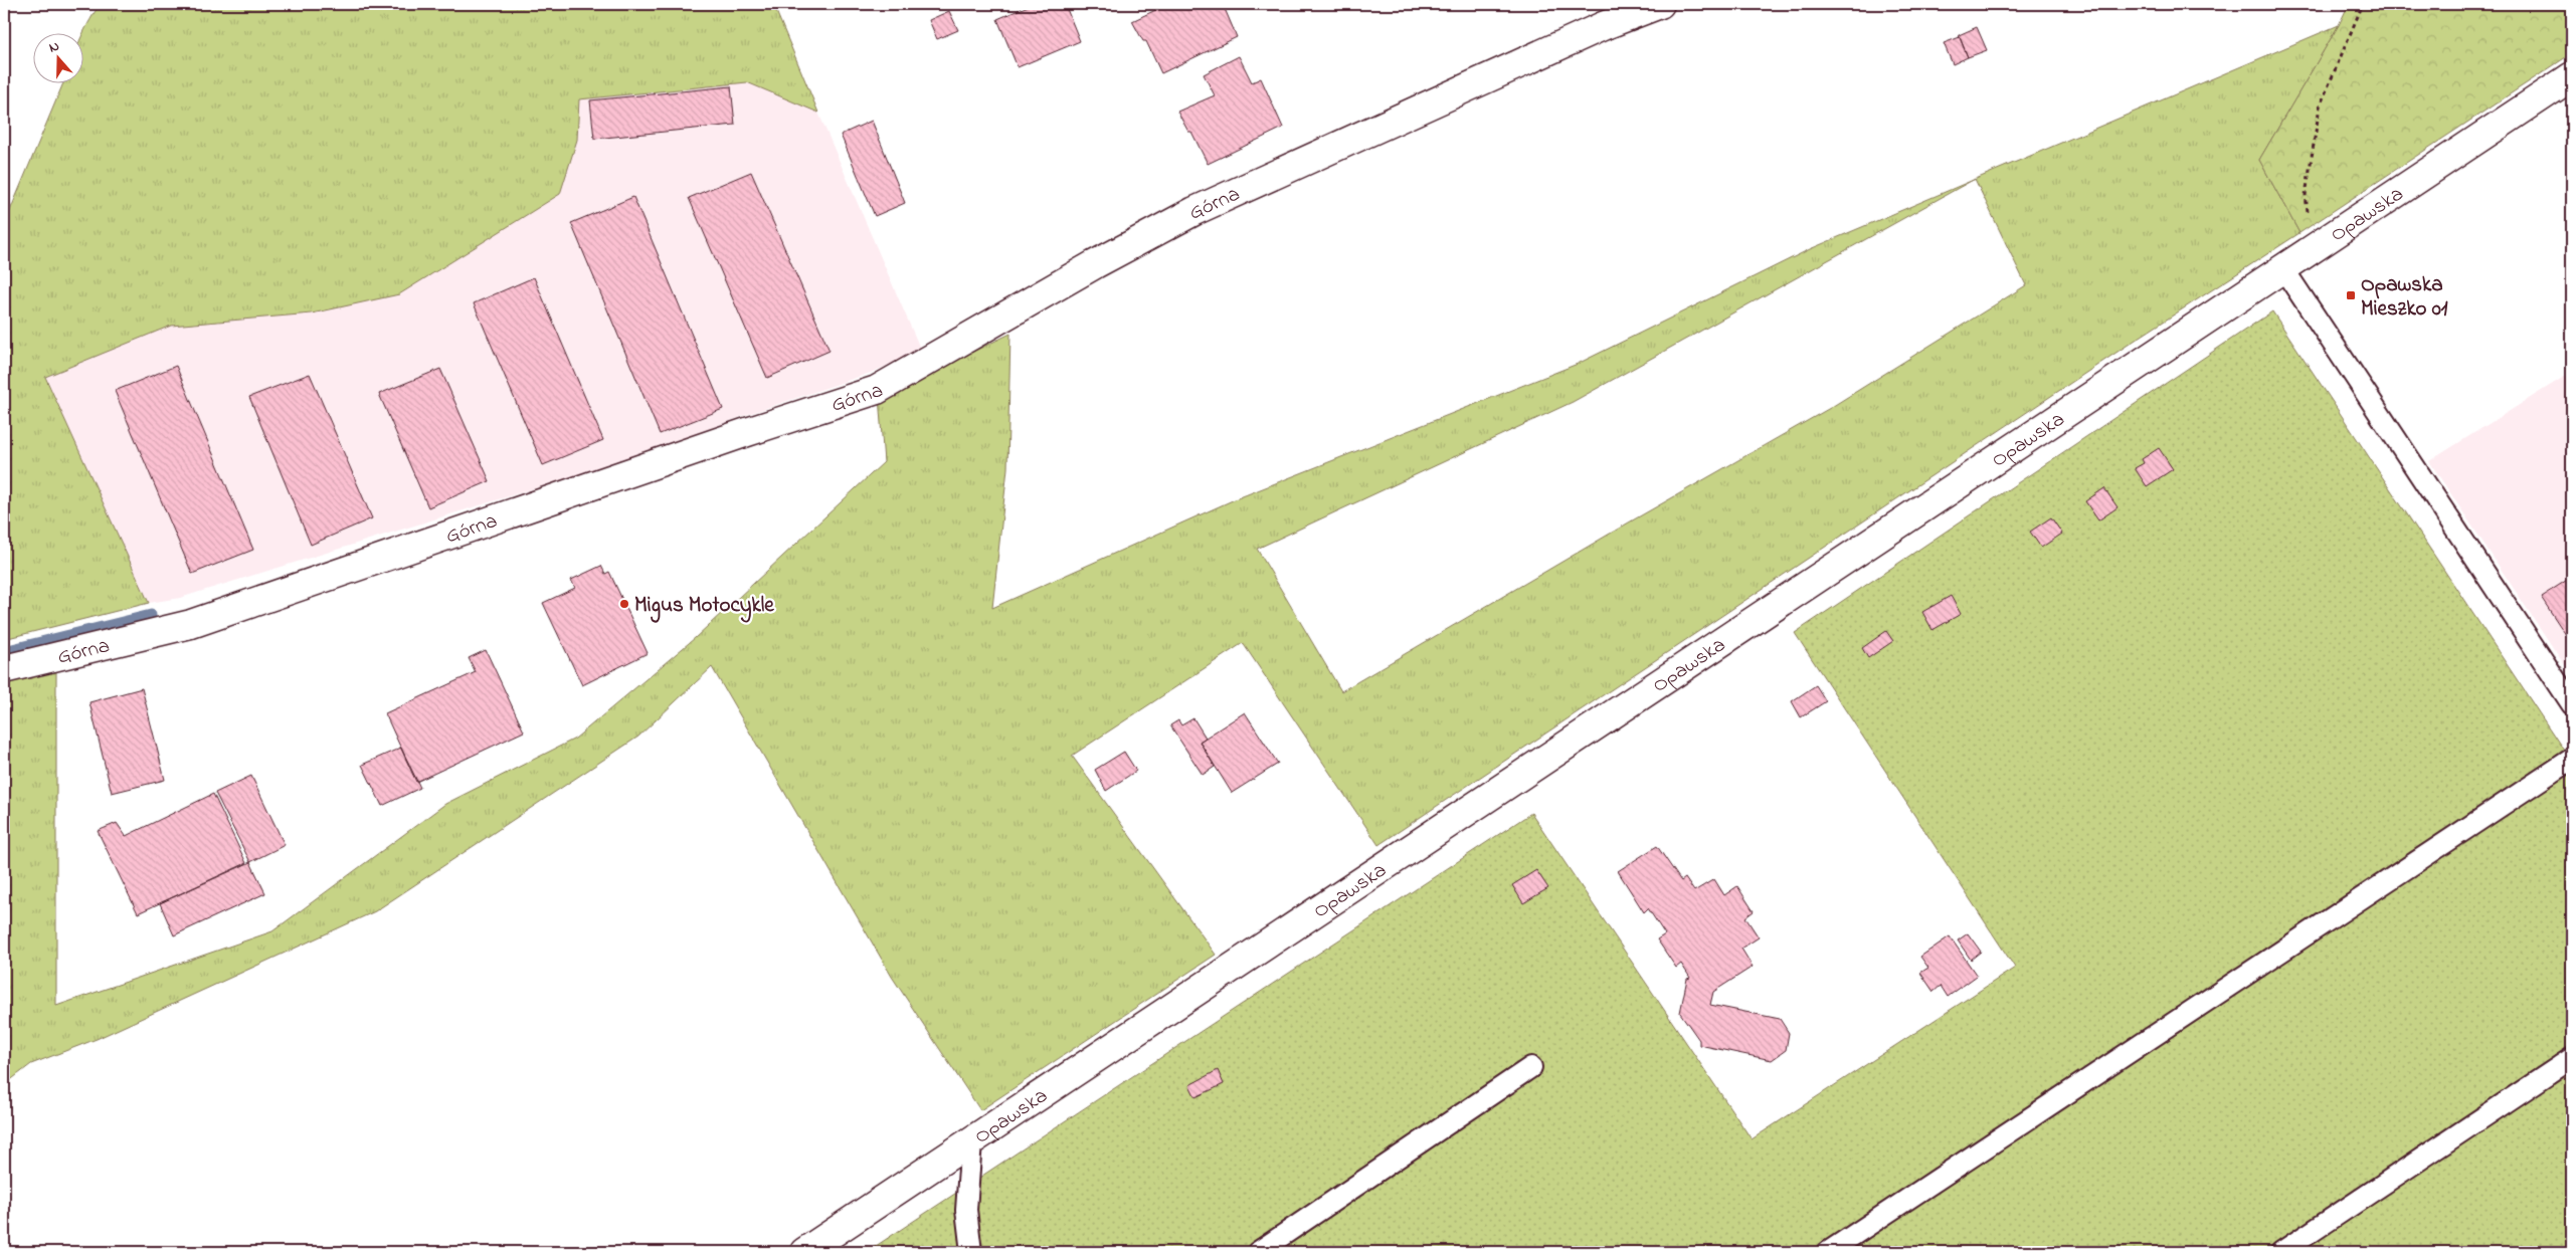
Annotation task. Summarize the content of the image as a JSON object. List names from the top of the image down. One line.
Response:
{"streets":{"main road":["Górna","Opawska"]},"places":{"transit":["Opawska Mieszko 01"],"other":["Migus Motocykle"]},"north":"top"}
